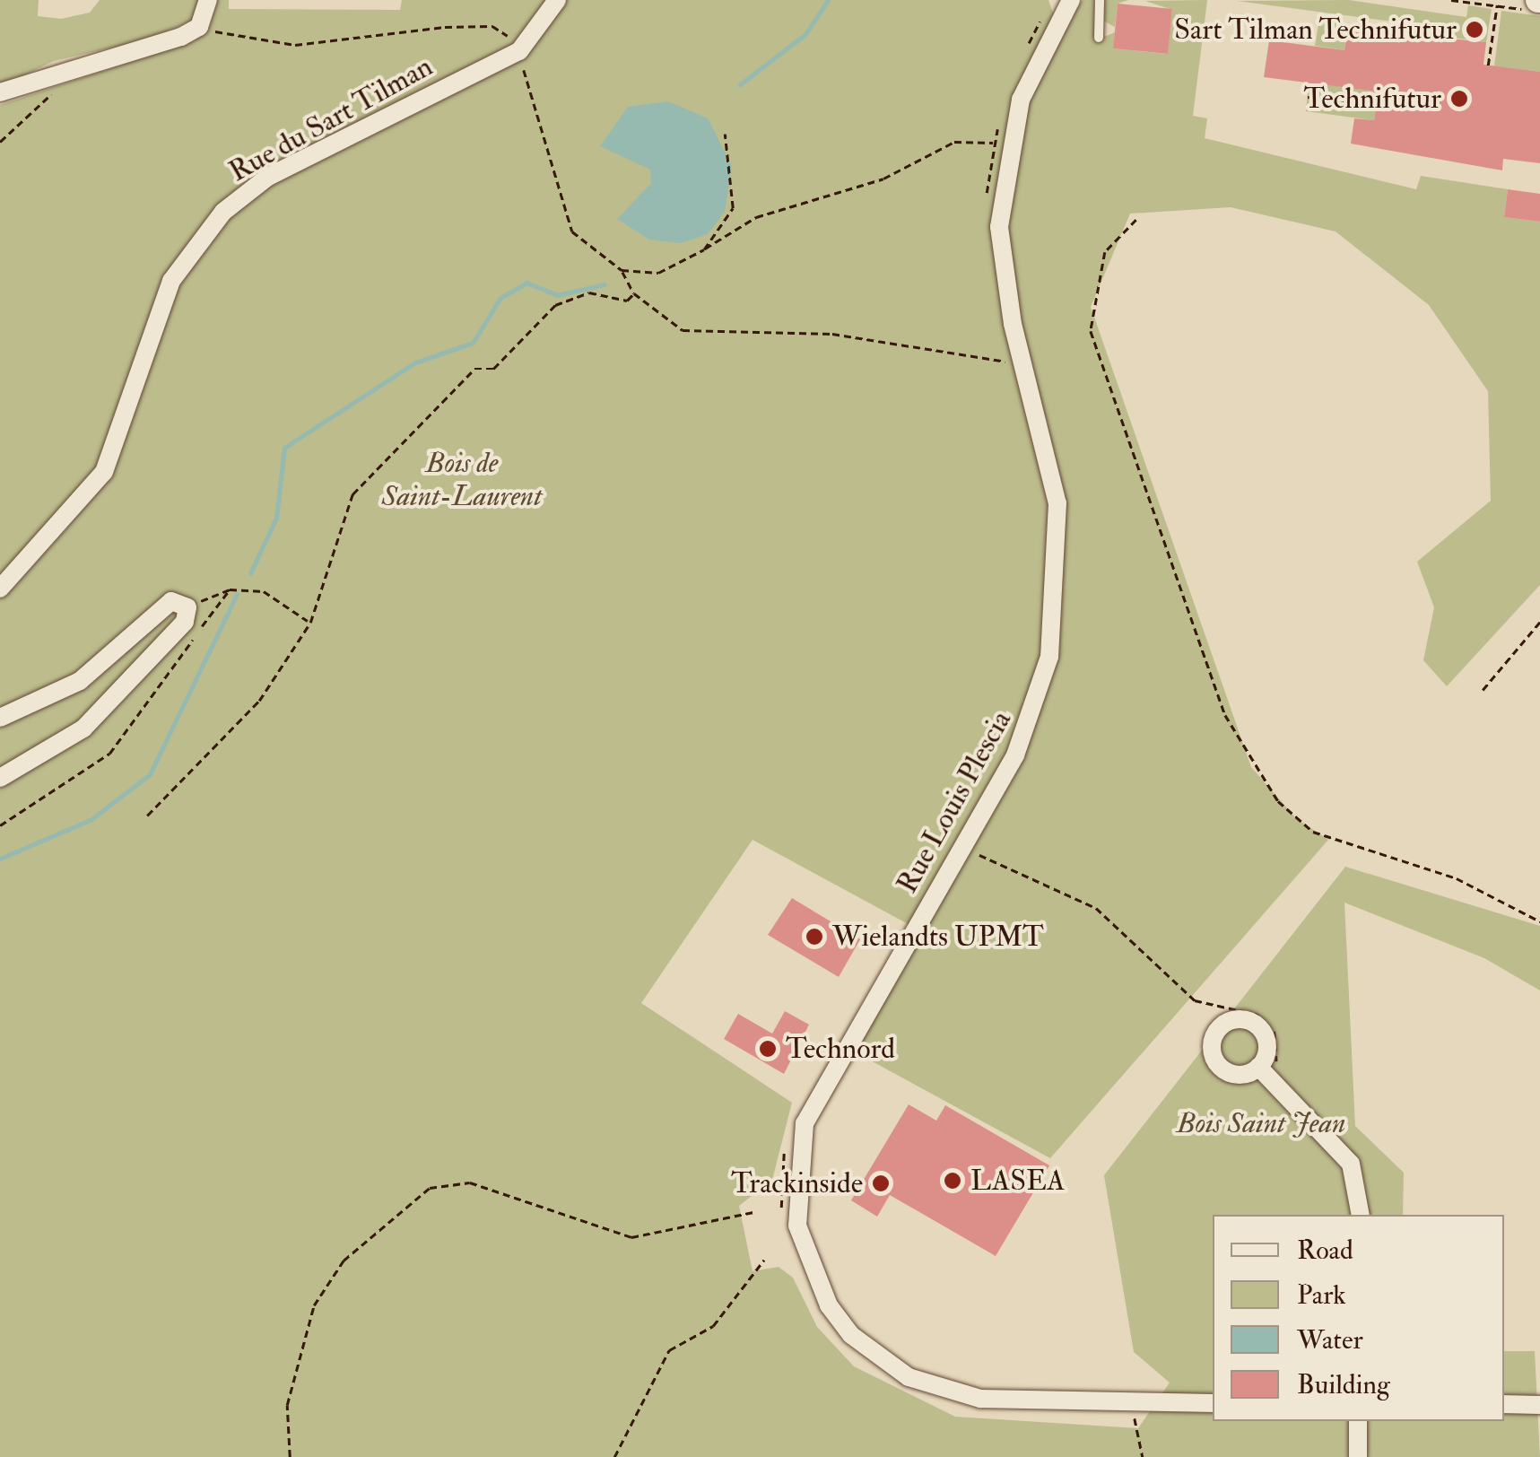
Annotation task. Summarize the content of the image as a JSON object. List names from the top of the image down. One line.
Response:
{"streets":{"street":["Rue du Sart Tilman","Rue Louis Plescia"]},"parks":["Bois de Saint-Laurent","Bois Saint Jean"],"places":["Sart Tilman Technifutur","Technifutur","Wielandts UPMT","Technord","LASEA","Trackinside"],"legend":["Road","Park","Water","Building"]}
